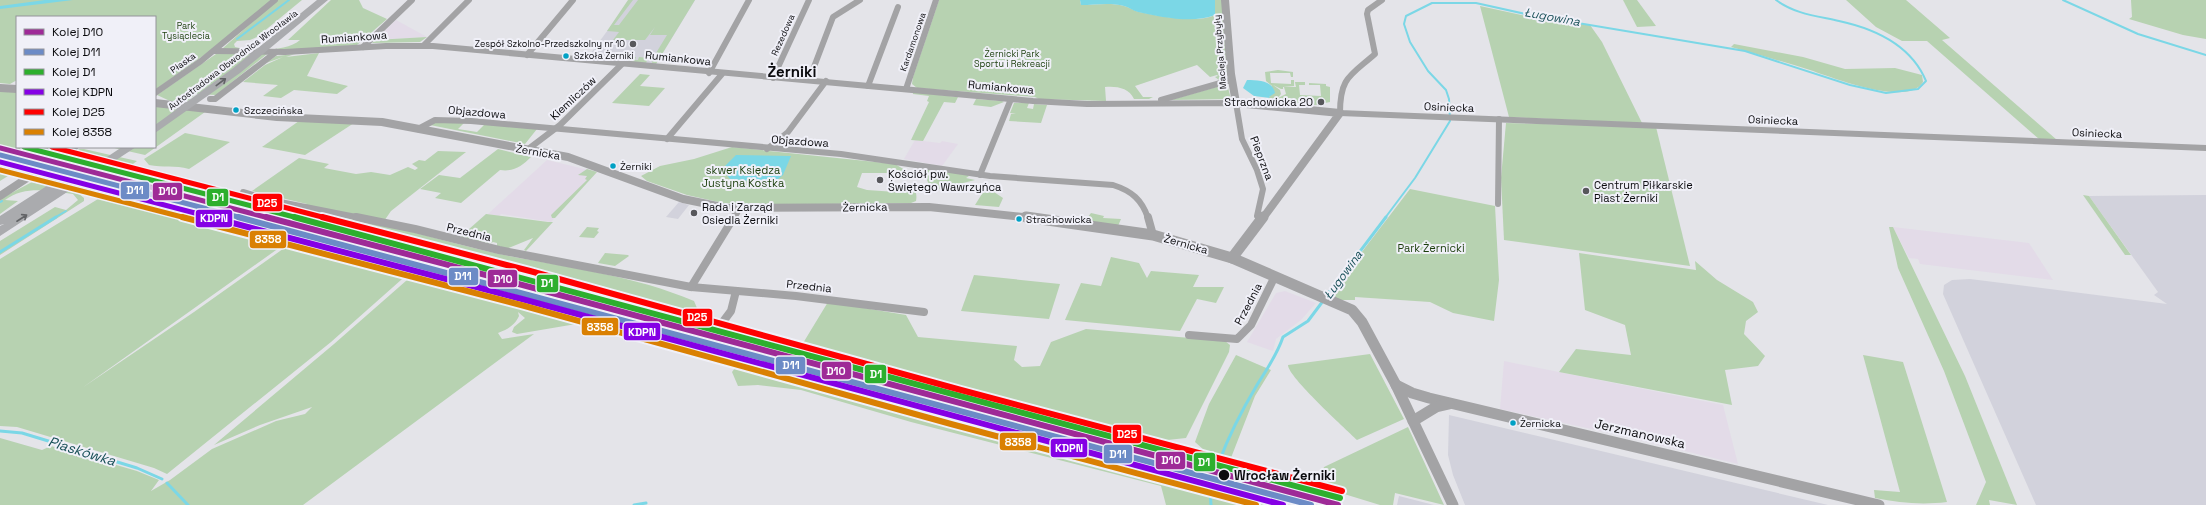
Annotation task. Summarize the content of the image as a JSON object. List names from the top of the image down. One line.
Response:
{"streets":{"highway":["Autostradowa Obwodnica Wrocławia"],"street":["Rezedowa","Rumiankowa","Kardamonowa","Macieja Przybyły","Płaska","Kiemliczów","Osiniecka","Objazdowa","Żernicka","Pieprzna","Przednia","Jerzmanowska"]},"crossings":[["Rezedowa","Rumiankowa"],["Rumiankowa","Kardamonowa"],["Rumiankowa","Macieja Przybyły"],["Rumiankowa","Płaska"],["Rumiankowa","Kiemliczów"],["Rumiankowa","Osiniecka"],["Rumiankowa","Pieprzna"],["Macieja Przybyły","Pieprzna"],["Kiemliczów","Objazdowa"],["Kiemliczów","Żernicka"],["Objazdowa","Żernicka"],["Żernicka","Przednia"],["Żernicka","Jerzmanowska"]],"districts":["Żerniki"],"water":["Ługowina","Piaskówka"],"parks":["Park Tysiąclecia","Żernicki Park Sportu i Rekreacji","skwer Księdza Justyna Kostka","Park Żernicki"],"places":["Zespół Szkolno-Przedszkolny nr 10","Szkoła Żerniki","Strachowicka 20","Szczecińska","Żerniki","Kościół pw. Świętego Wawrzyńca","Centrum Piłkarskie Piast Żerniki","Rada i Zarząd Osiedla Żerniki","Strachowicka","Żernicka","Wrocław Żerniki"],"lines":["rail line D10","rail line D1","rail line D25","rail line D11","rail line KDPN","rail line 8358"],"legend":["Kolej D10","Kolej D11","Kolej D1","Kolej KDPN","Kolej D25","Kolej 8358"]}
